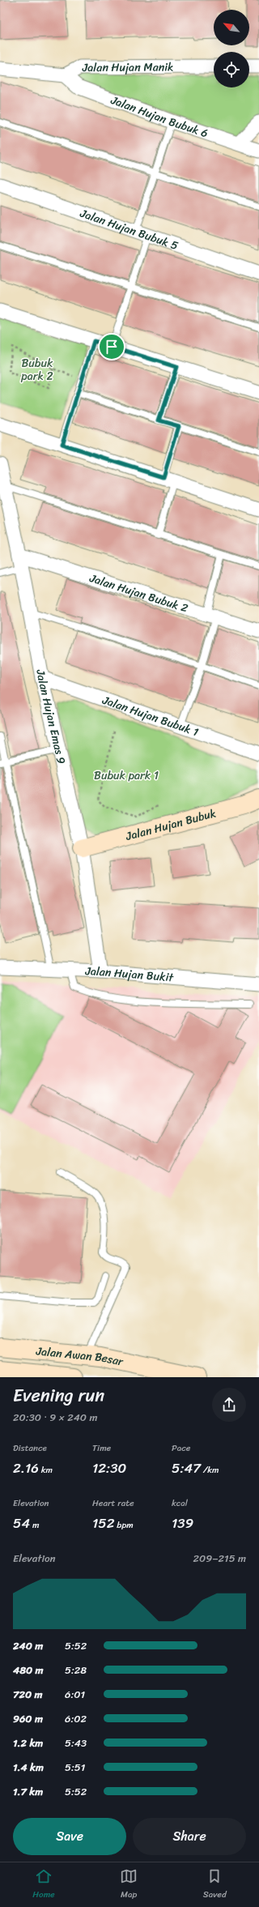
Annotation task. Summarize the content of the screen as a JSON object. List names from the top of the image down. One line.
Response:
{"streets":{"main road":["Jalan Hujan Bubuk","Jalan Awan Besar"],"street":["Jalan Hujan Manik","Jalan Hujan Bubuk 6","Jalan Hujan Bubuk 5","Jalan Hujan Bubuk 2","Jalan Hujan Bubuk 1","Jalan Hujan Emas 9","Jalan Hujan Bukit"]},"crossings":[["Jalan Hujan Manik","Jalan Hujan Bubuk 6"],["Jalan Hujan Bubuk 2","Jalan Hujan Emas 9"],["Jalan Hujan Bubuk 1","Jalan Hujan Emas 9"],["Jalan Hujan Emas 9","Jalan Hujan Bubuk"],["Jalan Hujan Emas 9","Jalan Hujan Bukit"]],"parks":["Bubuk park 2","Bubuk park 1"],"north":"top left","page":{"heading":["Evening run","20:30 · 9 × 240 m"],"stats":[["Distance","2.16 km"],["Time","12:30"],["Pace","5:47 /km"],["Elevation","54 m"],["Heart rate","152 bpm"],["kcal","139"]],"chart":["Elevation","209–215 m"],"list":[{"name":"240 m","note":"5:52"},{"name":"480 m","note":"5:28"},{"name":"720 m","note":"6:01"},{"name":"960 m","note":"6:02"},{"name":"1.2 km","note":"5:43"},{"name":"1.4 km","note":"5:51"},{"name":"1.7 km","note":"5:52"}],"buttons":["Save","Share"],"tabs":["Home","Map","Saved"]}}
